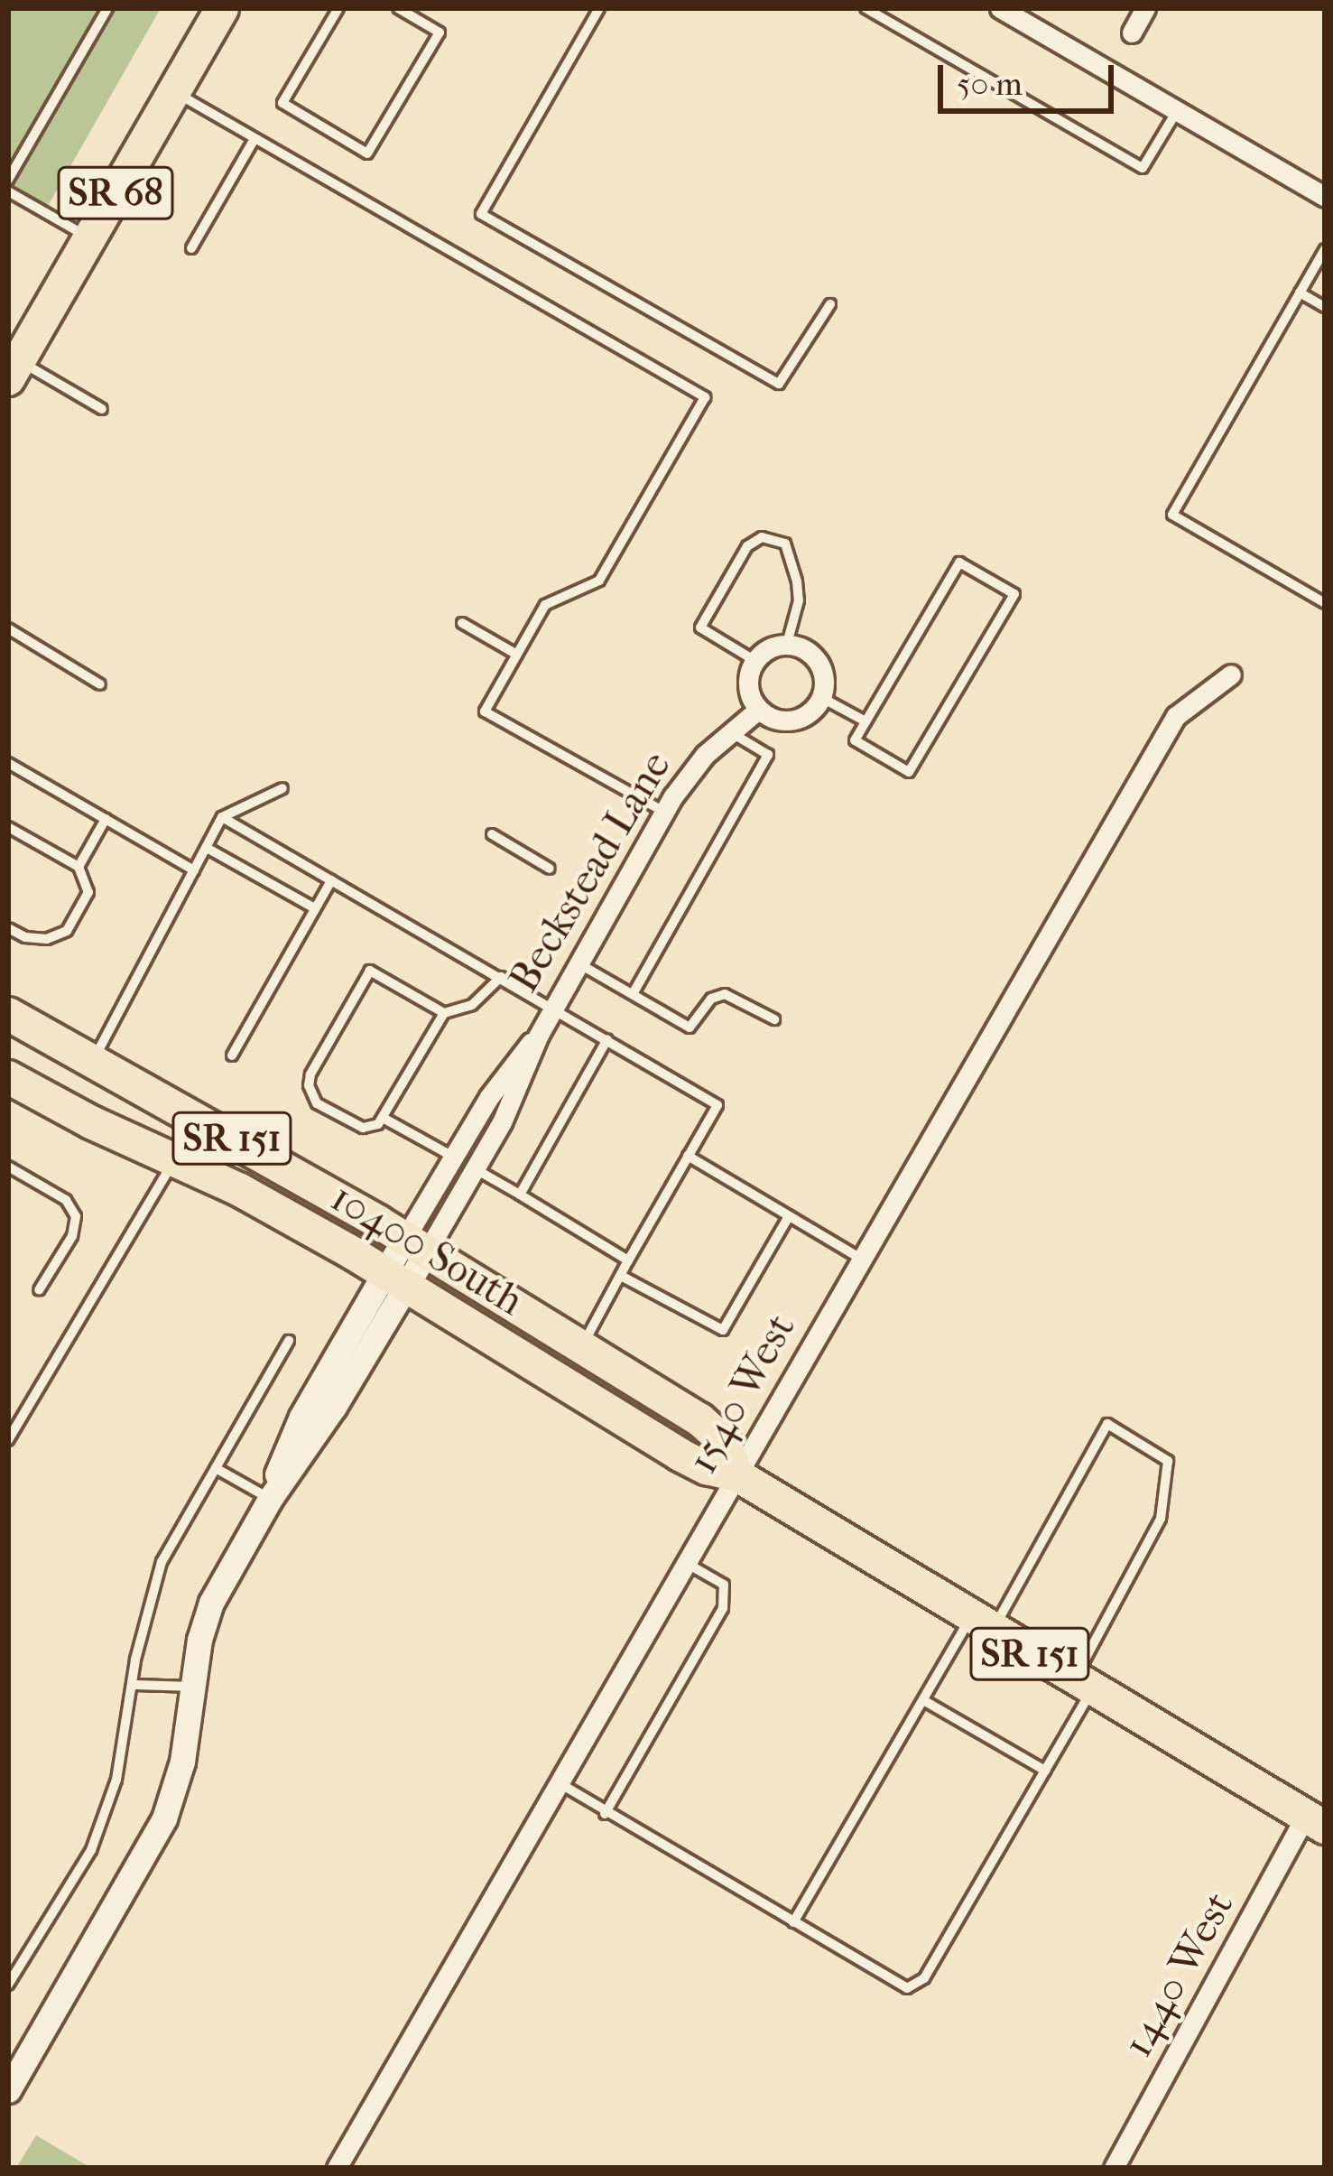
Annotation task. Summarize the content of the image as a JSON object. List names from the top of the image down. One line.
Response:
{"streets":{"main road":["SR 68","SR 151","10400 South"],"street":["Beckstead Lane","1540 West","1440 West"]},"crossings":[["Beckstead Lane","10400 South"],["SR 151","10400 South"],["SR 151","1540 West"],["SR 151","1440 West"],["10400 South","1540 West"]],"scale_bar":"50 m"}
